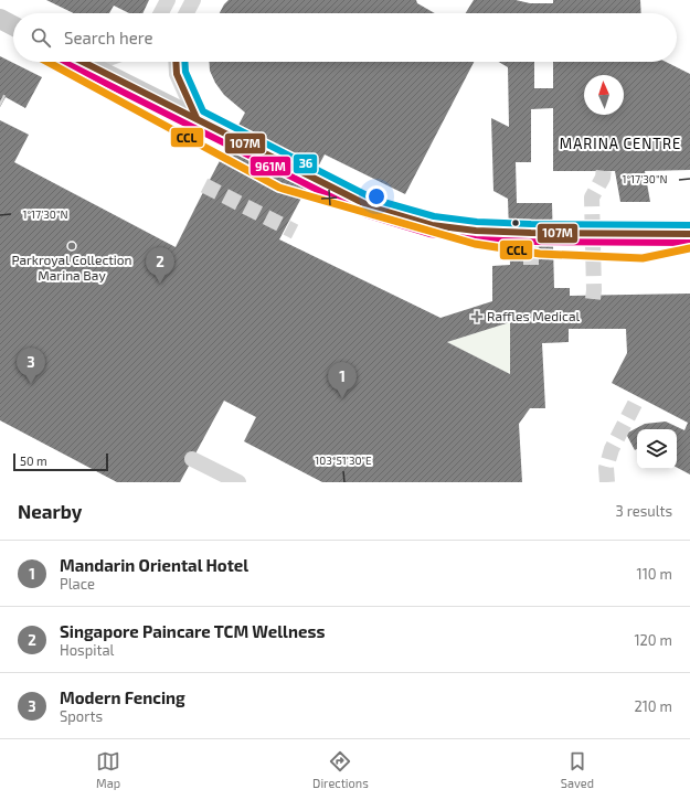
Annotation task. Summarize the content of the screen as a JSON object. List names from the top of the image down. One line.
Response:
{"districts":["MARINA CENTRE"],"places":{"other":["Parkroyal Collection Marina Bay"],"health":["Raffles Medical"]},"lines":["transit line CCL","transit line 107M","transit line 961M","transit line 36"],"scale_bar":"50 m","north":"top","page":{"search":"Search here","pins":["2","3","1"],"scale":"50 m","heading":["Nearby","3 results"],"list":[{"mark":"1","name":"Mandarin Oriental Hotel","note":"Place","value":"110 m"},{"mark":"2","name":"Singapore Paincare TCM Wellness","note":"Hospital","value":"120 m"},{"mark":"3","name":"Modern Fencing","note":"Sports","value":"210 m"}],"nav":["Map","Directions","Saved"]},"coordinates":["1°17'30\"N","103°51'30\"E"]}
